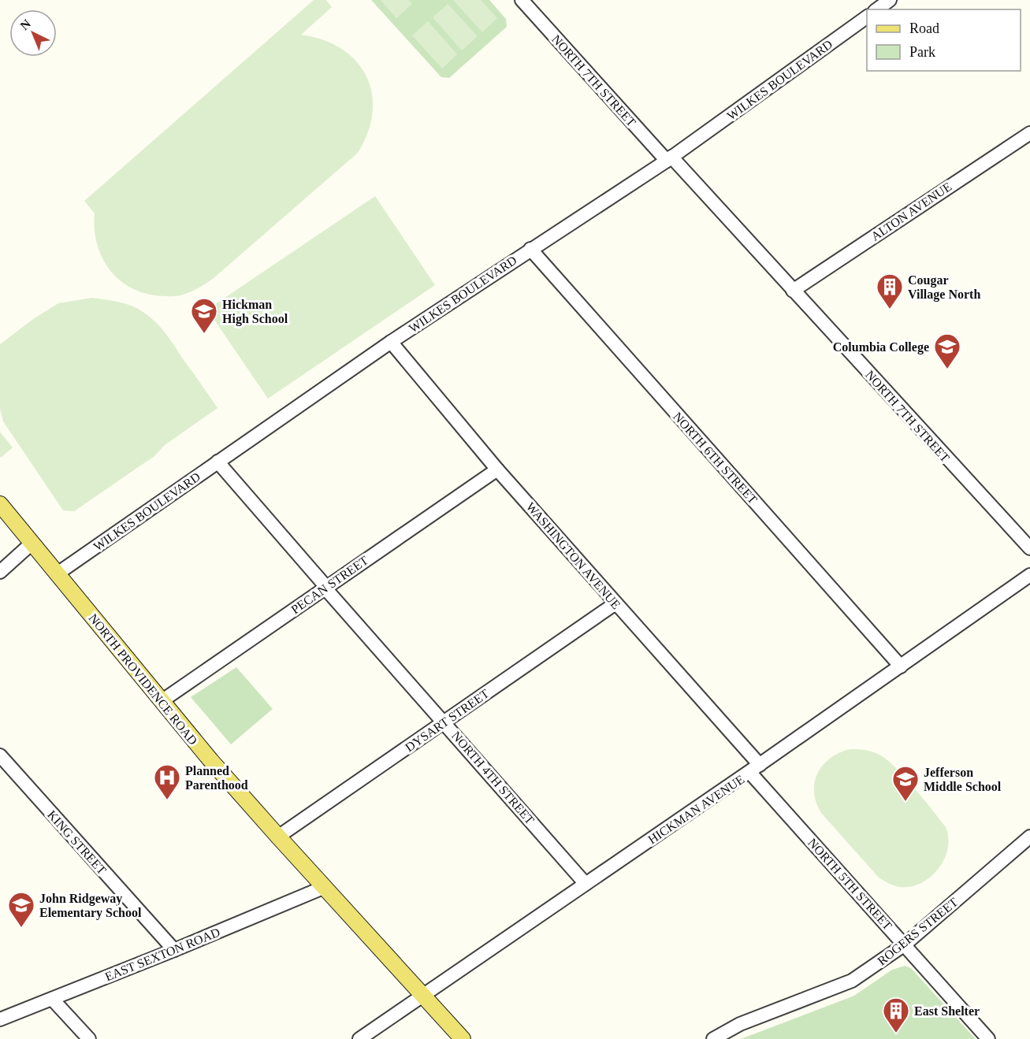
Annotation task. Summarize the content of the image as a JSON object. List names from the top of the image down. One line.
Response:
{"streets":{"main road":["NORTH PROVIDENCE ROAD"],"street":["WILKES BOULEVARD","NORTH 7TH STREET","ALTON AVENUE","NORTH 6TH STREET","WASHINGTON AVENUE","PECAN STREET","DYSART STREET","NORTH 4TH STREET","HICKMAN AVENUE","KING STREET","NORTH 5TH STREET","ROGERS STREET","EAST SEXTON ROAD"]},"crossings":[["WILKES BOULEVARD","NORTH 7TH STREET"],["WILKES BOULEVARD","NORTH 6TH STREET"],["WILKES BOULEVARD","WASHINGTON AVENUE"],["WILKES BOULEVARD","NORTH PROVIDENCE ROAD"],["WILKES BOULEVARD","NORTH 4TH STREET"],["NORTH 7TH STREET","ALTON AVENUE"],["NORTH 6TH STREET","HICKMAN AVENUE"],["WASHINGTON AVENUE","PECAN STREET"],["WASHINGTON AVENUE","DYSART STREET"],["WASHINGTON AVENUE","HICKMAN AVENUE"],["WASHINGTON AVENUE","NORTH 5TH STREET"],["PECAN STREET","NORTH PROVIDENCE ROAD"],["PECAN STREET","NORTH 4TH STREET"],["NORTH PROVIDENCE ROAD","DYSART STREET"],["NORTH PROVIDENCE ROAD","HICKMAN AVENUE"],["NORTH PROVIDENCE ROAD","EAST SEXTON ROAD"],["DYSART STREET","NORTH 4TH STREET"],["NORTH 4TH STREET","HICKMAN AVENUE"],["HICKMAN AVENUE","NORTH 5TH STREET"],["KING STREET","EAST SEXTON ROAD"],["NORTH 5TH STREET","ROGERS STREET"]],"places":{"building":["Cougar Village North","East Shelter"],"school or university":["Hickman High School","Columbia College","Jefferson Middle School","John Ridgeway Elementary School"],"hospital":["Planned Parenthood"]},"legend":["Road","Park"],"north":"top left"}
